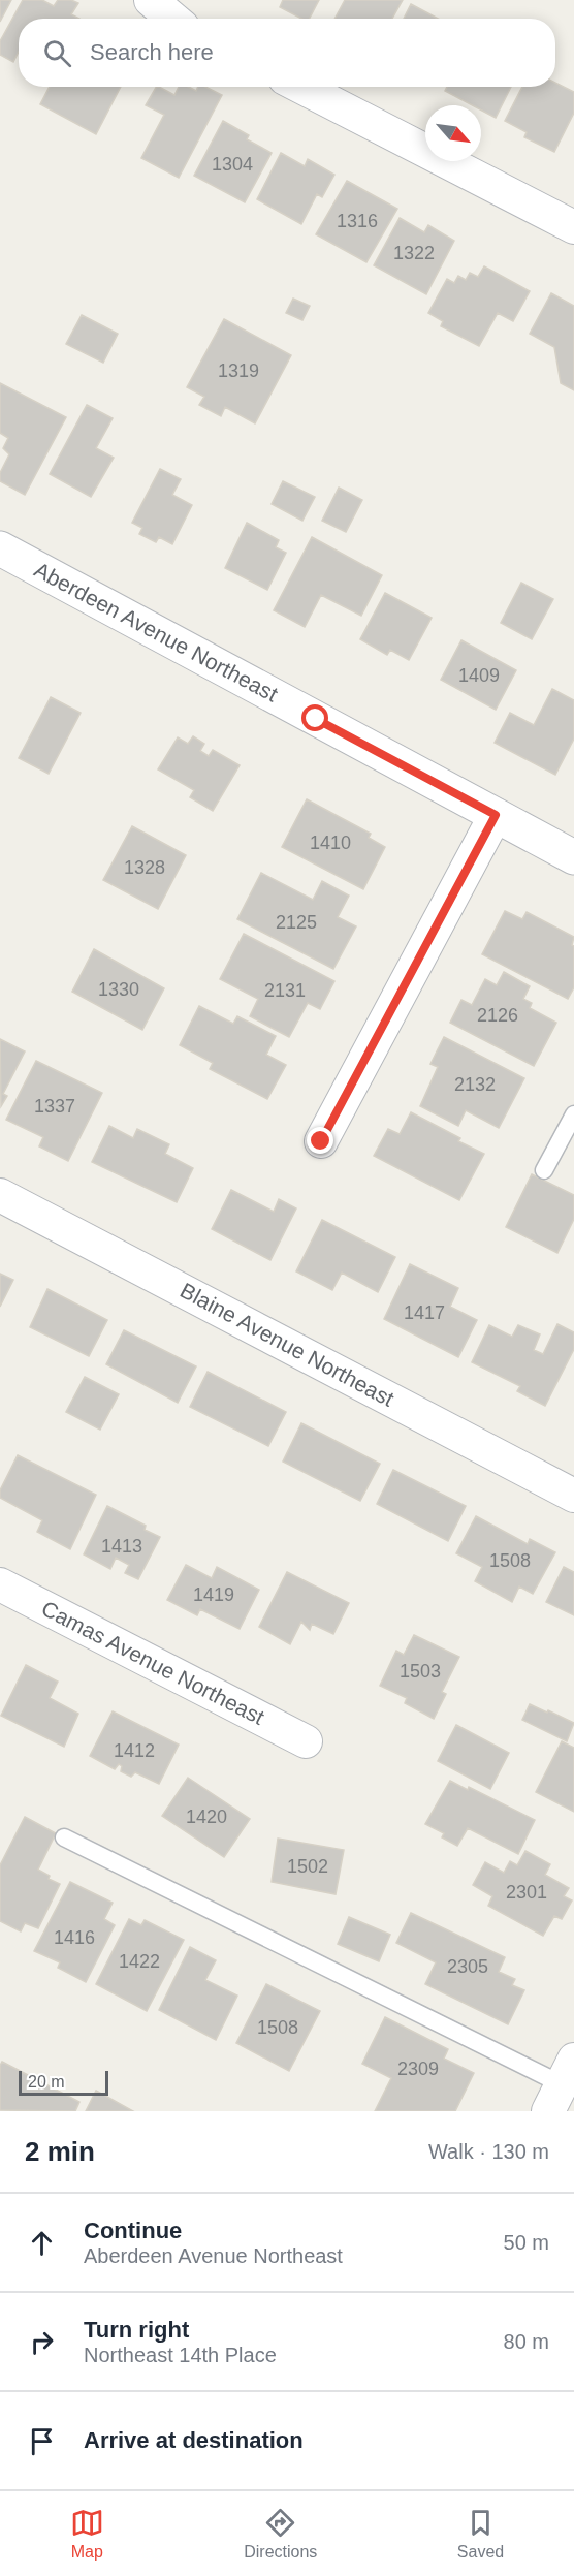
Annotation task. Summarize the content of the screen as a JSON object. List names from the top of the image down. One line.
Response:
{"streets":{"street":["Aberdeen Avenue Northeast","Blaine Avenue Northeast","Camas Avenue Northeast"]},"house_numbers":["1304","1316","1322","1319","1409","1410","1328","2125","1330","2131","2126","2132","1337","1417","1413","1508","1419","1503","1412","1420","1502","2301","1416","1422","2305","1508","2309"],"scale_bar":"20 m","north":"bottom right","page":{"search":"Search here","scale":"20 m","heading":["2 min","Walk · 130 m"],"list":[["Continue","Aberdeen Avenue Northeast","50 m"],["Turn right","Northeast 14th Place","80 m"],"Arrive at destination"],"nav":["Map","Directions","Saved"]}}
